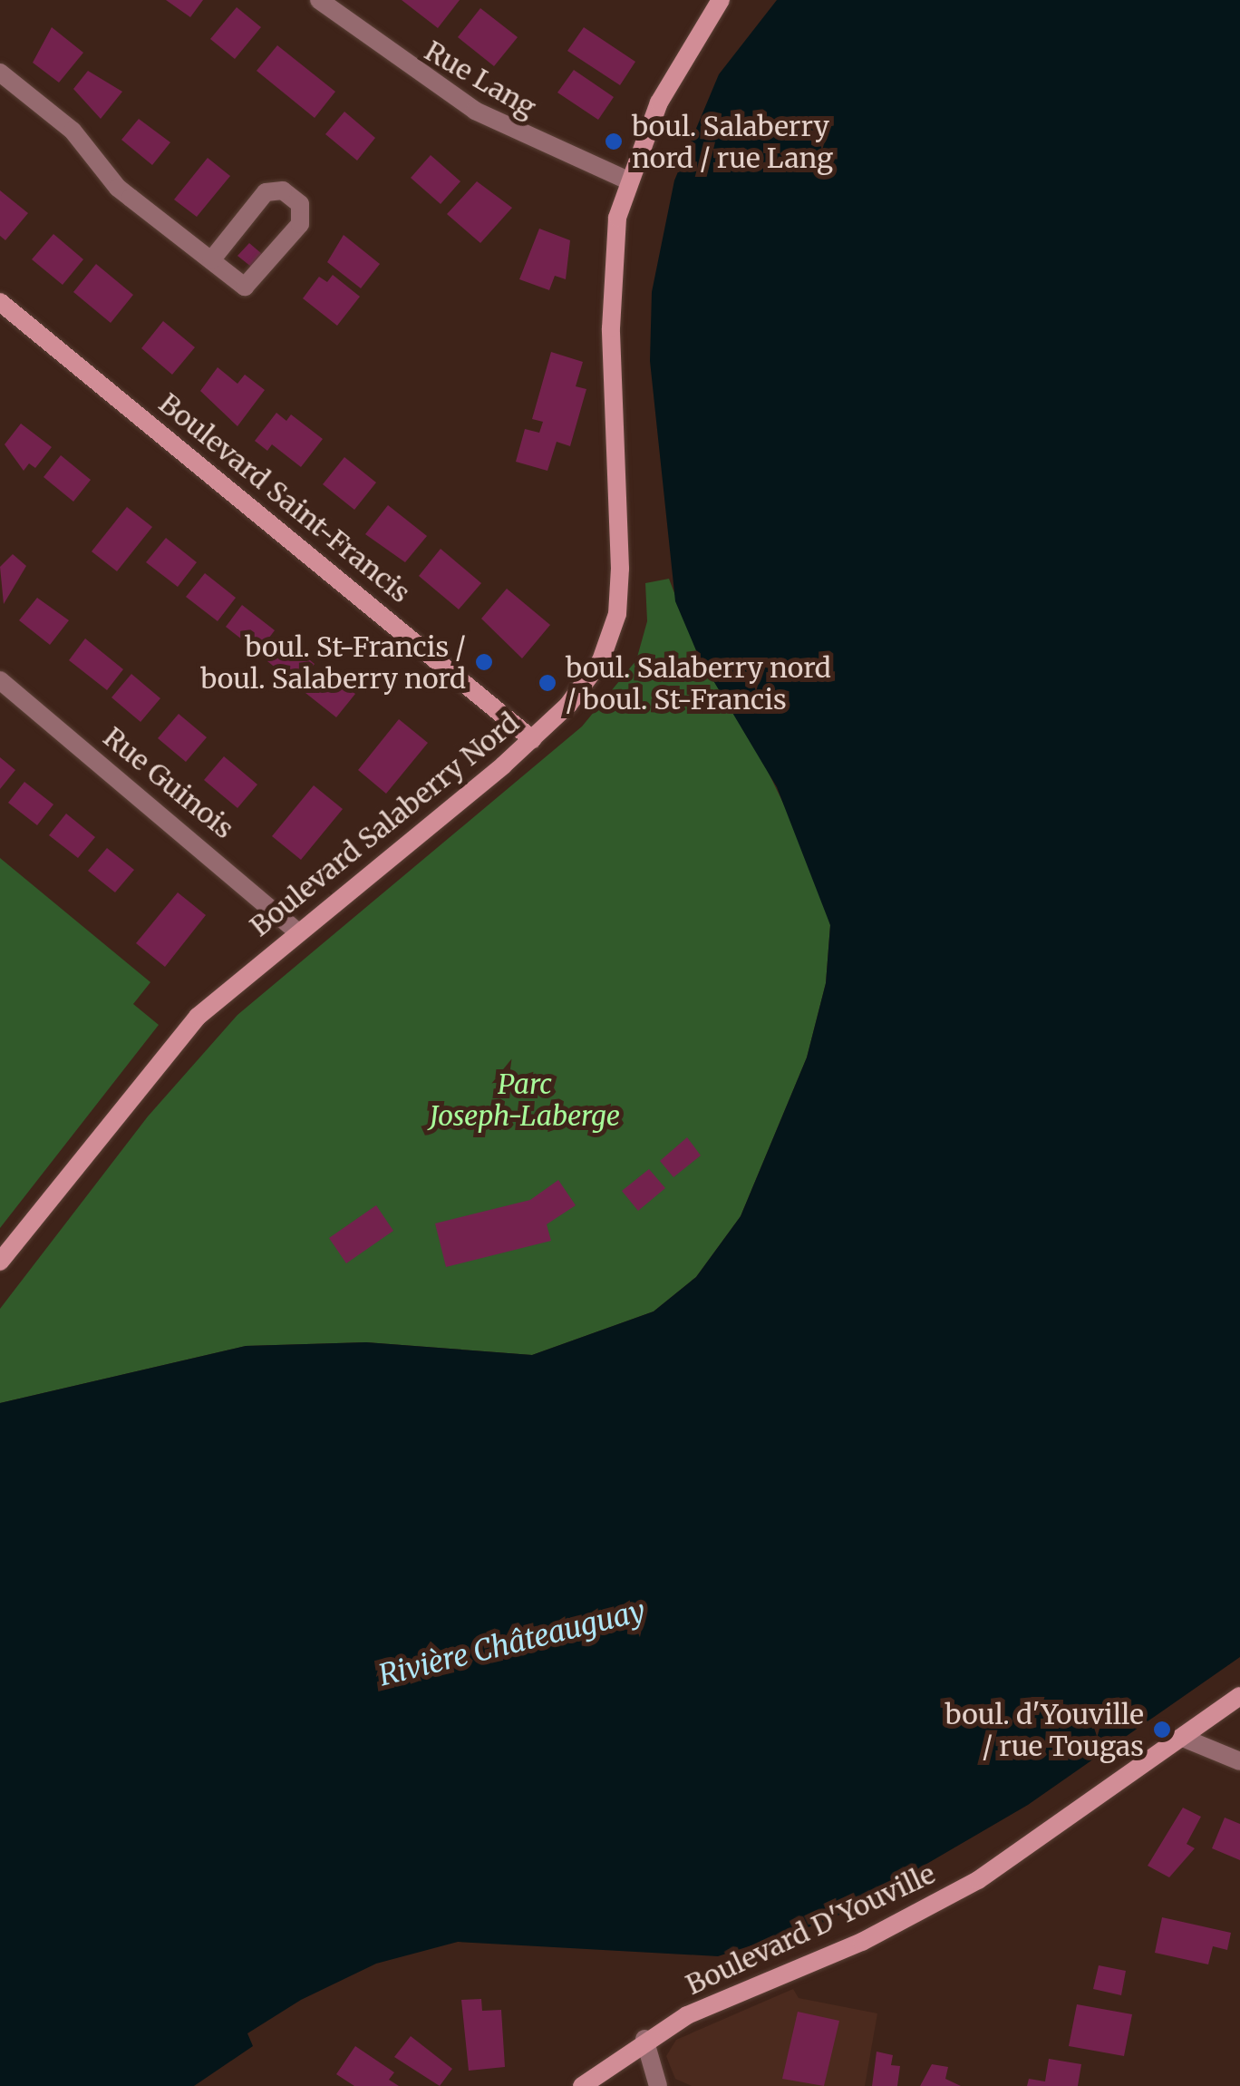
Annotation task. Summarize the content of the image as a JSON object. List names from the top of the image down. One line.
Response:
{"streets":{"street":["Rue Lang","Boulevard Saint-Francis","Rue Guinois","Boulevard Salaberry Nord","Boulevard D'Youville"]},"crossings":[["Rue Lang","Boulevard Salaberry Nord"],["Boulevard Saint-Francis","Boulevard Salaberry Nord"],["Rue Guinois","Boulevard Salaberry Nord"]],"water":["Rivière Châteauguay"],"parks":["Parc Joseph-Laberge"],"places":["boul. Salaberry nord / rue Lang","boul. St-Francis / boul. Salaberry nord","boul. Salaberry nord / boul. St-Francis","boul. d'Youville / rue Tougas"]}
